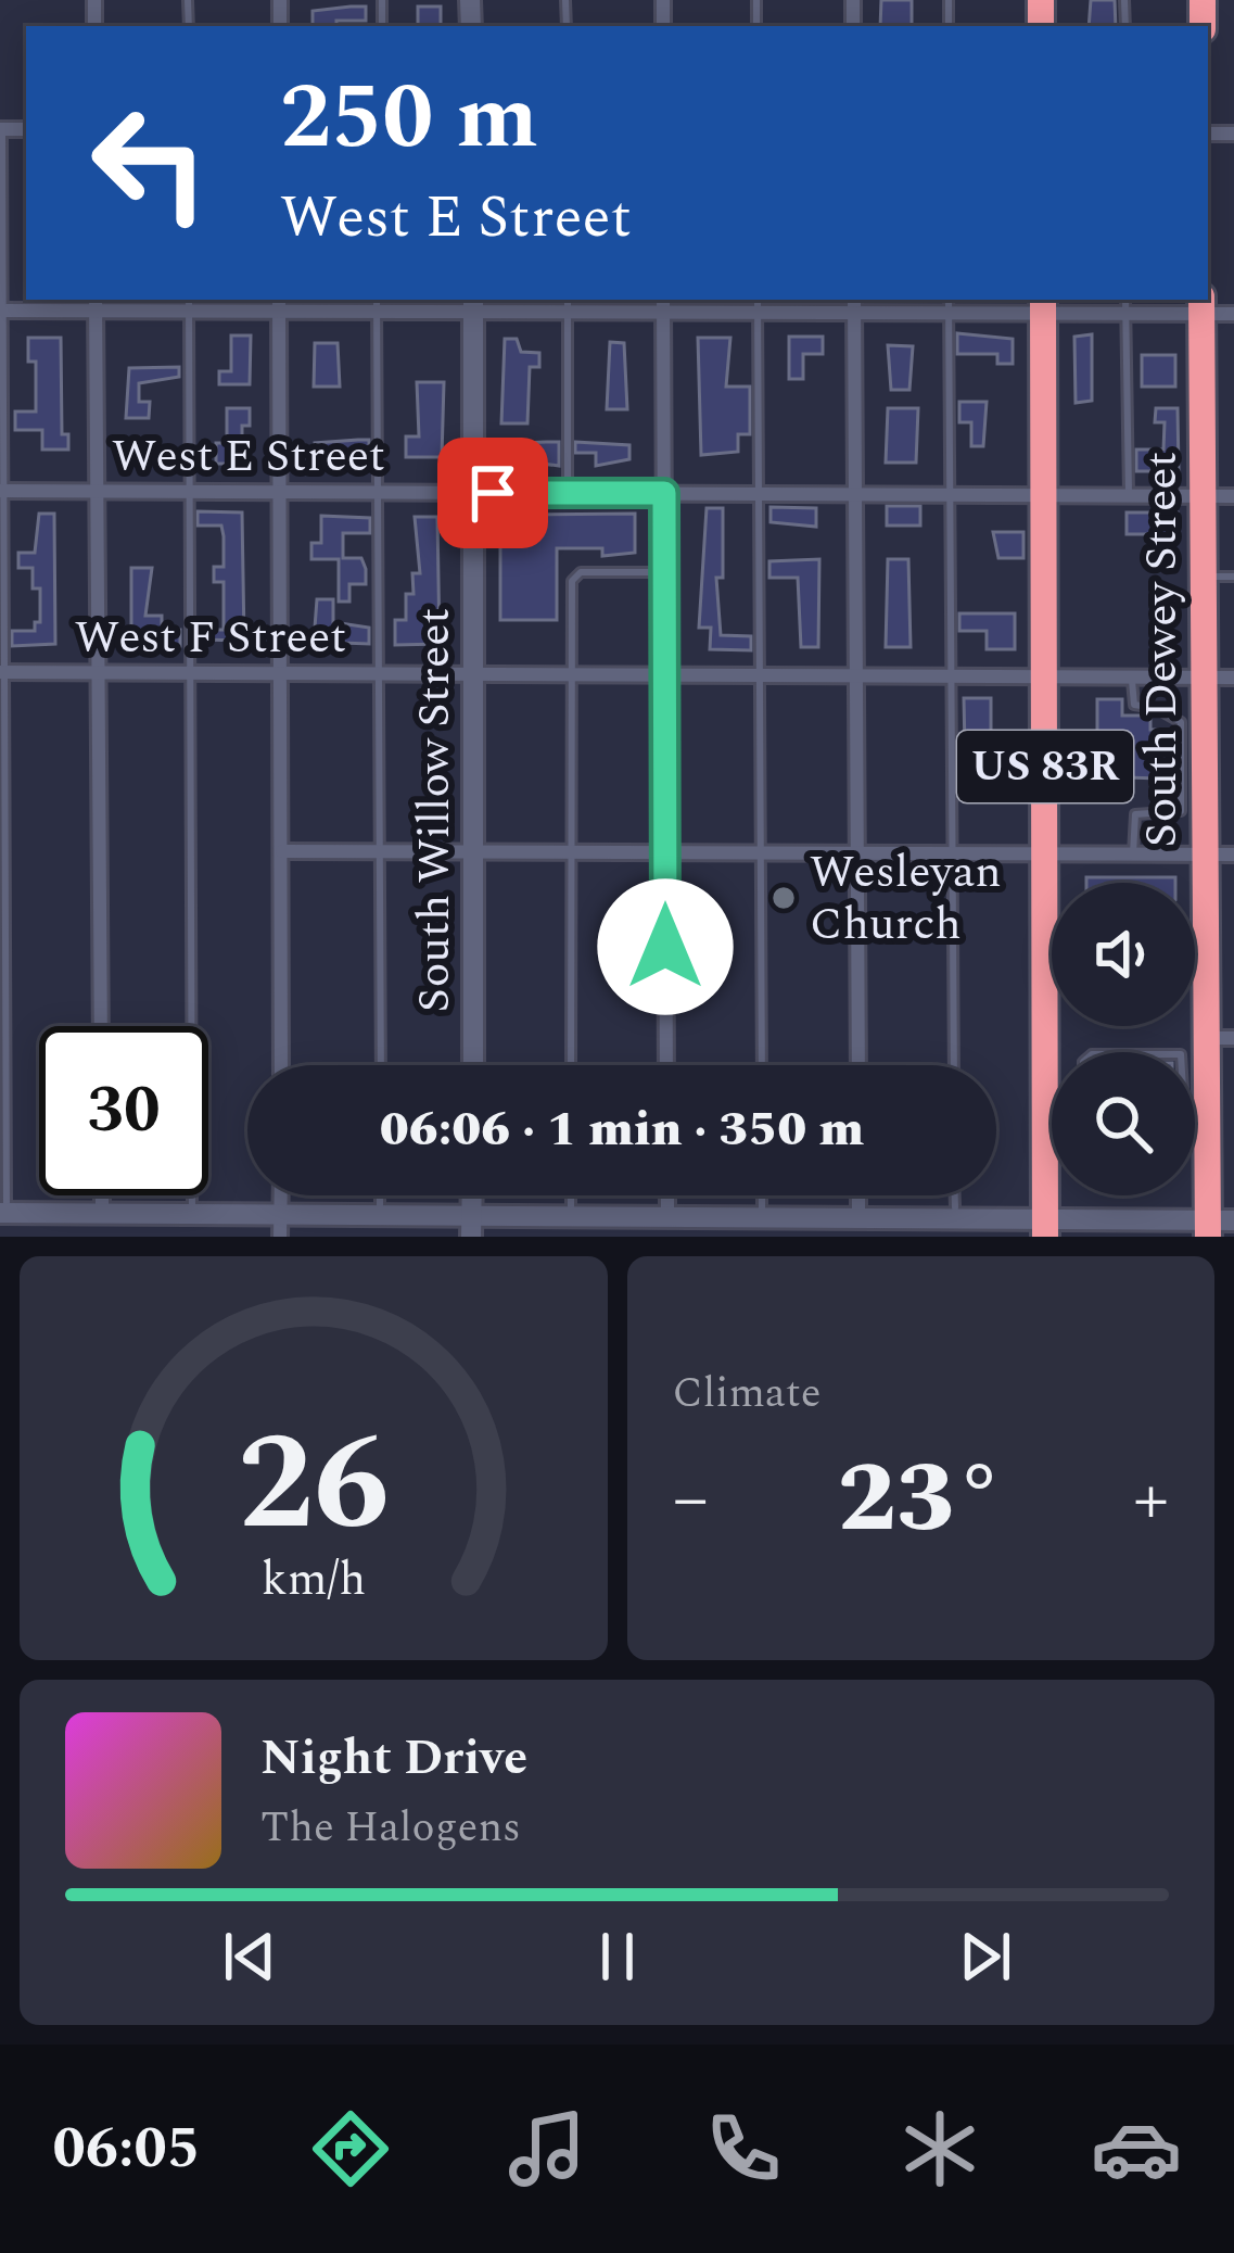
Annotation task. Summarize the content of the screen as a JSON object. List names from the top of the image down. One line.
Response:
{"streets":{"highway":["South Dewey Street","US 83R"],"main road":["South Willow Street"],"street":["West E Street","West F Street"]},"crossings":[["West E Street","South Dewey Street"],["West E Street","US 83R"],["West E Street","South Willow Street"],["West F Street","South Dewey Street"],["West F Street","US 83R"],["West F Street","South Willow Street"]],"places":["Wesleyan Church"],"page":{"turn":["250 m","West E Street"],"limit":"30","trip":"06:06 · 1 min · 350 m","tile":"Climate","heat":["−","23°","+"],"song":["Night Drive","The Halogens"],"tabs":"06:05","gauge":["26","km/h"]}}
